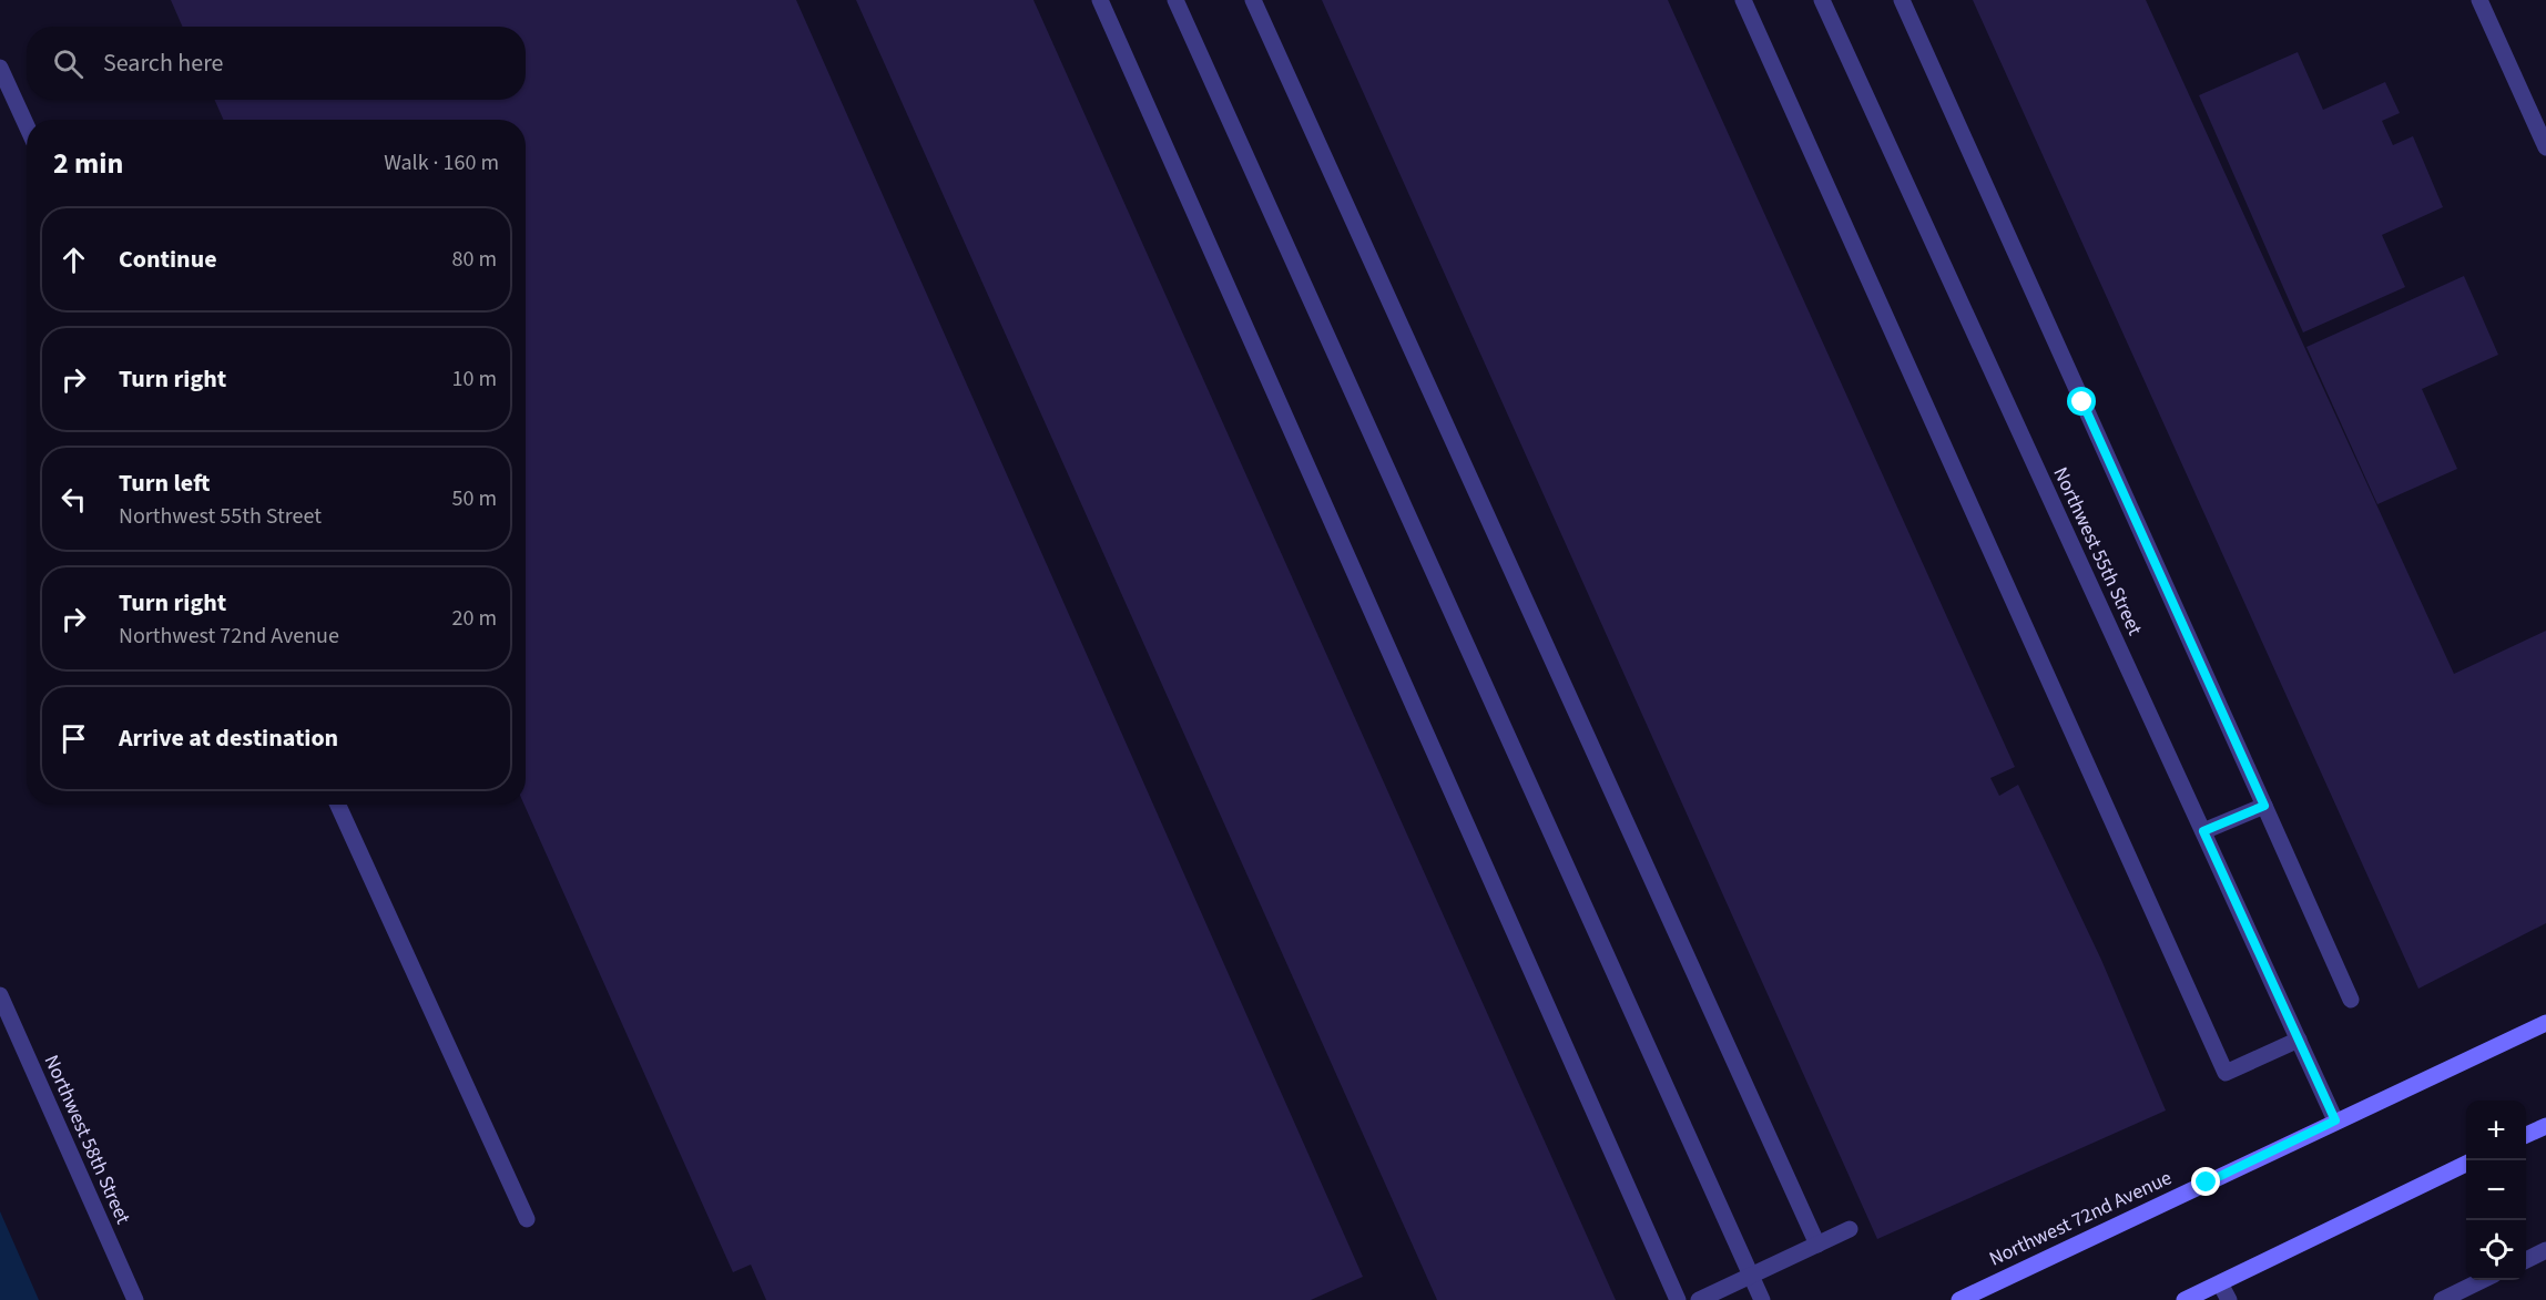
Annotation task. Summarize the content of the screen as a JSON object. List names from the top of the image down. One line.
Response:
{"streets":{"main road":["Northwest 72nd Avenue"],"street":["Northwest 55th Street","Northwest 58th Street"]},"crossings":[["Northwest 55th Street","Northwest 72nd Avenue"]],"page":{"search":"Search here","heading":["2 min","Walk · 160 m"],"list":[["Continue","80 m"],["Turn right","10 m"],["Turn left","Northwest 55th Street","50 m"],["Turn right","Northwest 72nd Avenue","20 m"],"Arrive at destination"],"map_buttons":["+","−"]}}
